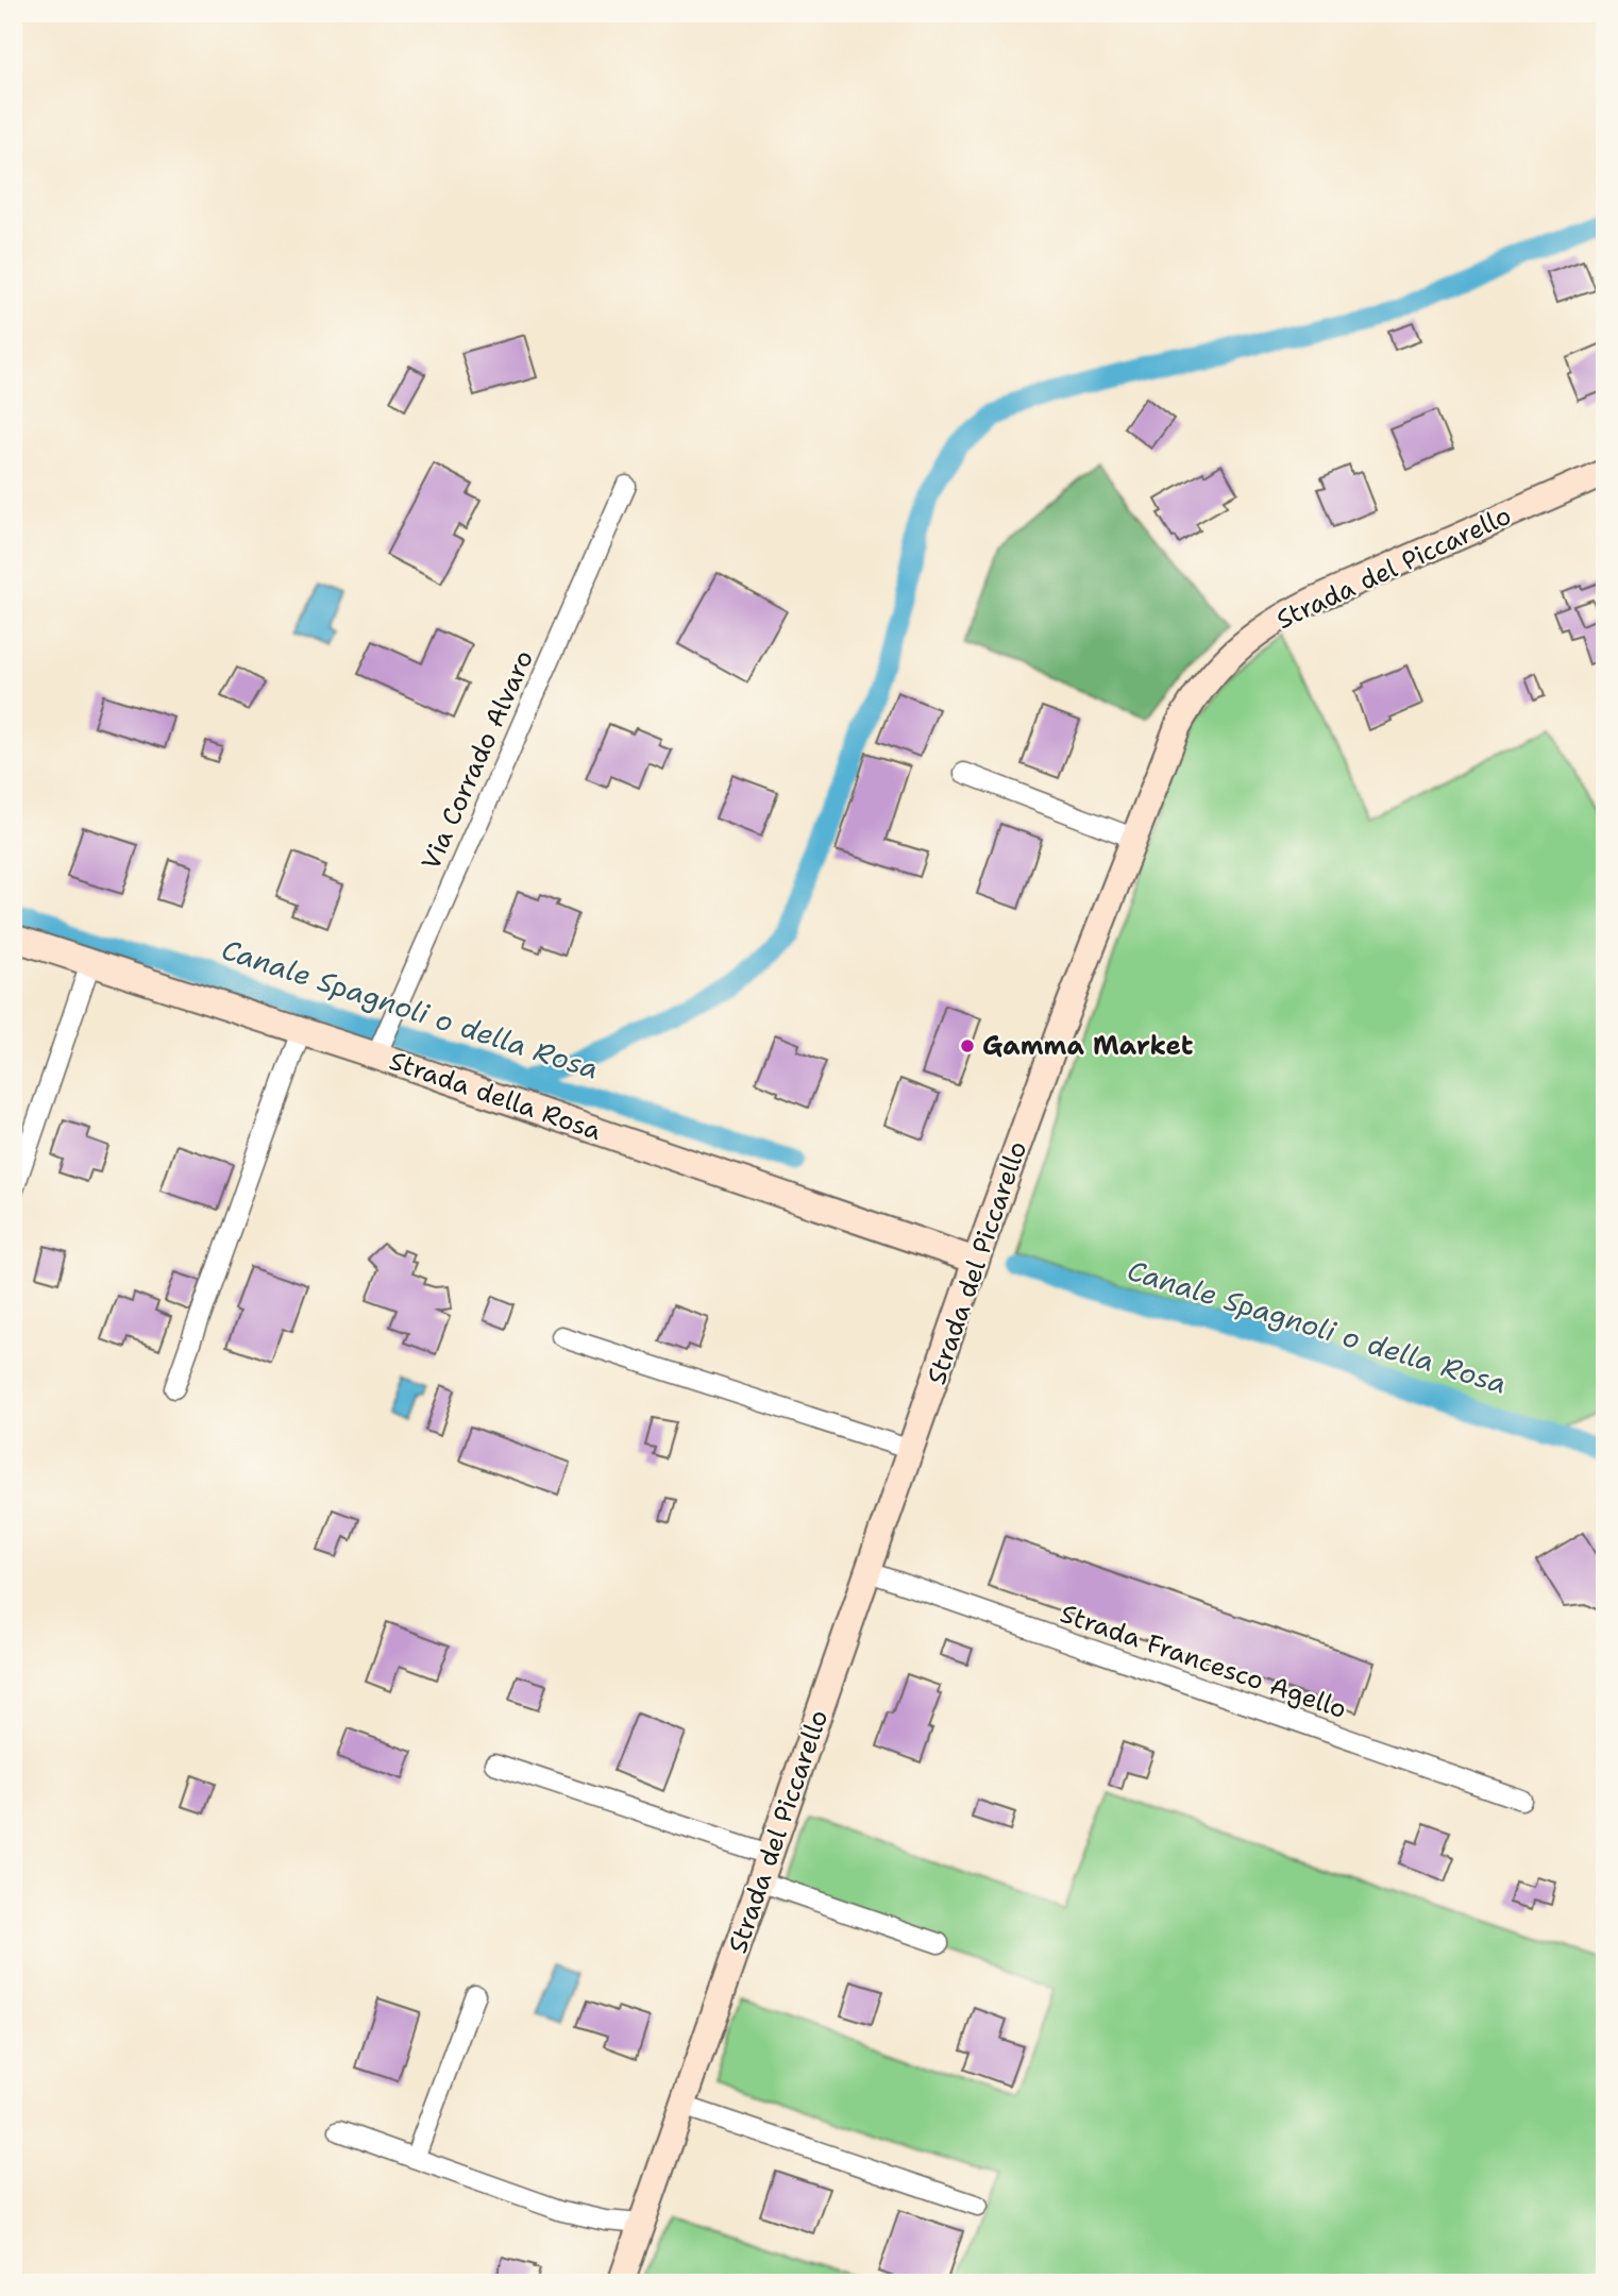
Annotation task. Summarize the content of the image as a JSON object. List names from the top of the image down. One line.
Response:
{"streets":{"street":["Strada del Piccarello","Via Corrado Alvaro","Strada della Rosa","Strada Francesco Agello"]},"crossings":[["Strada del Piccarello","Strada della Rosa"],["Strada del Piccarello","Strada Francesco Agello"],["Via Corrado Alvaro","Strada della Rosa"]],"water":["Canale Spagnoli o della Rosa"],"places":["Gamma Market"]}
